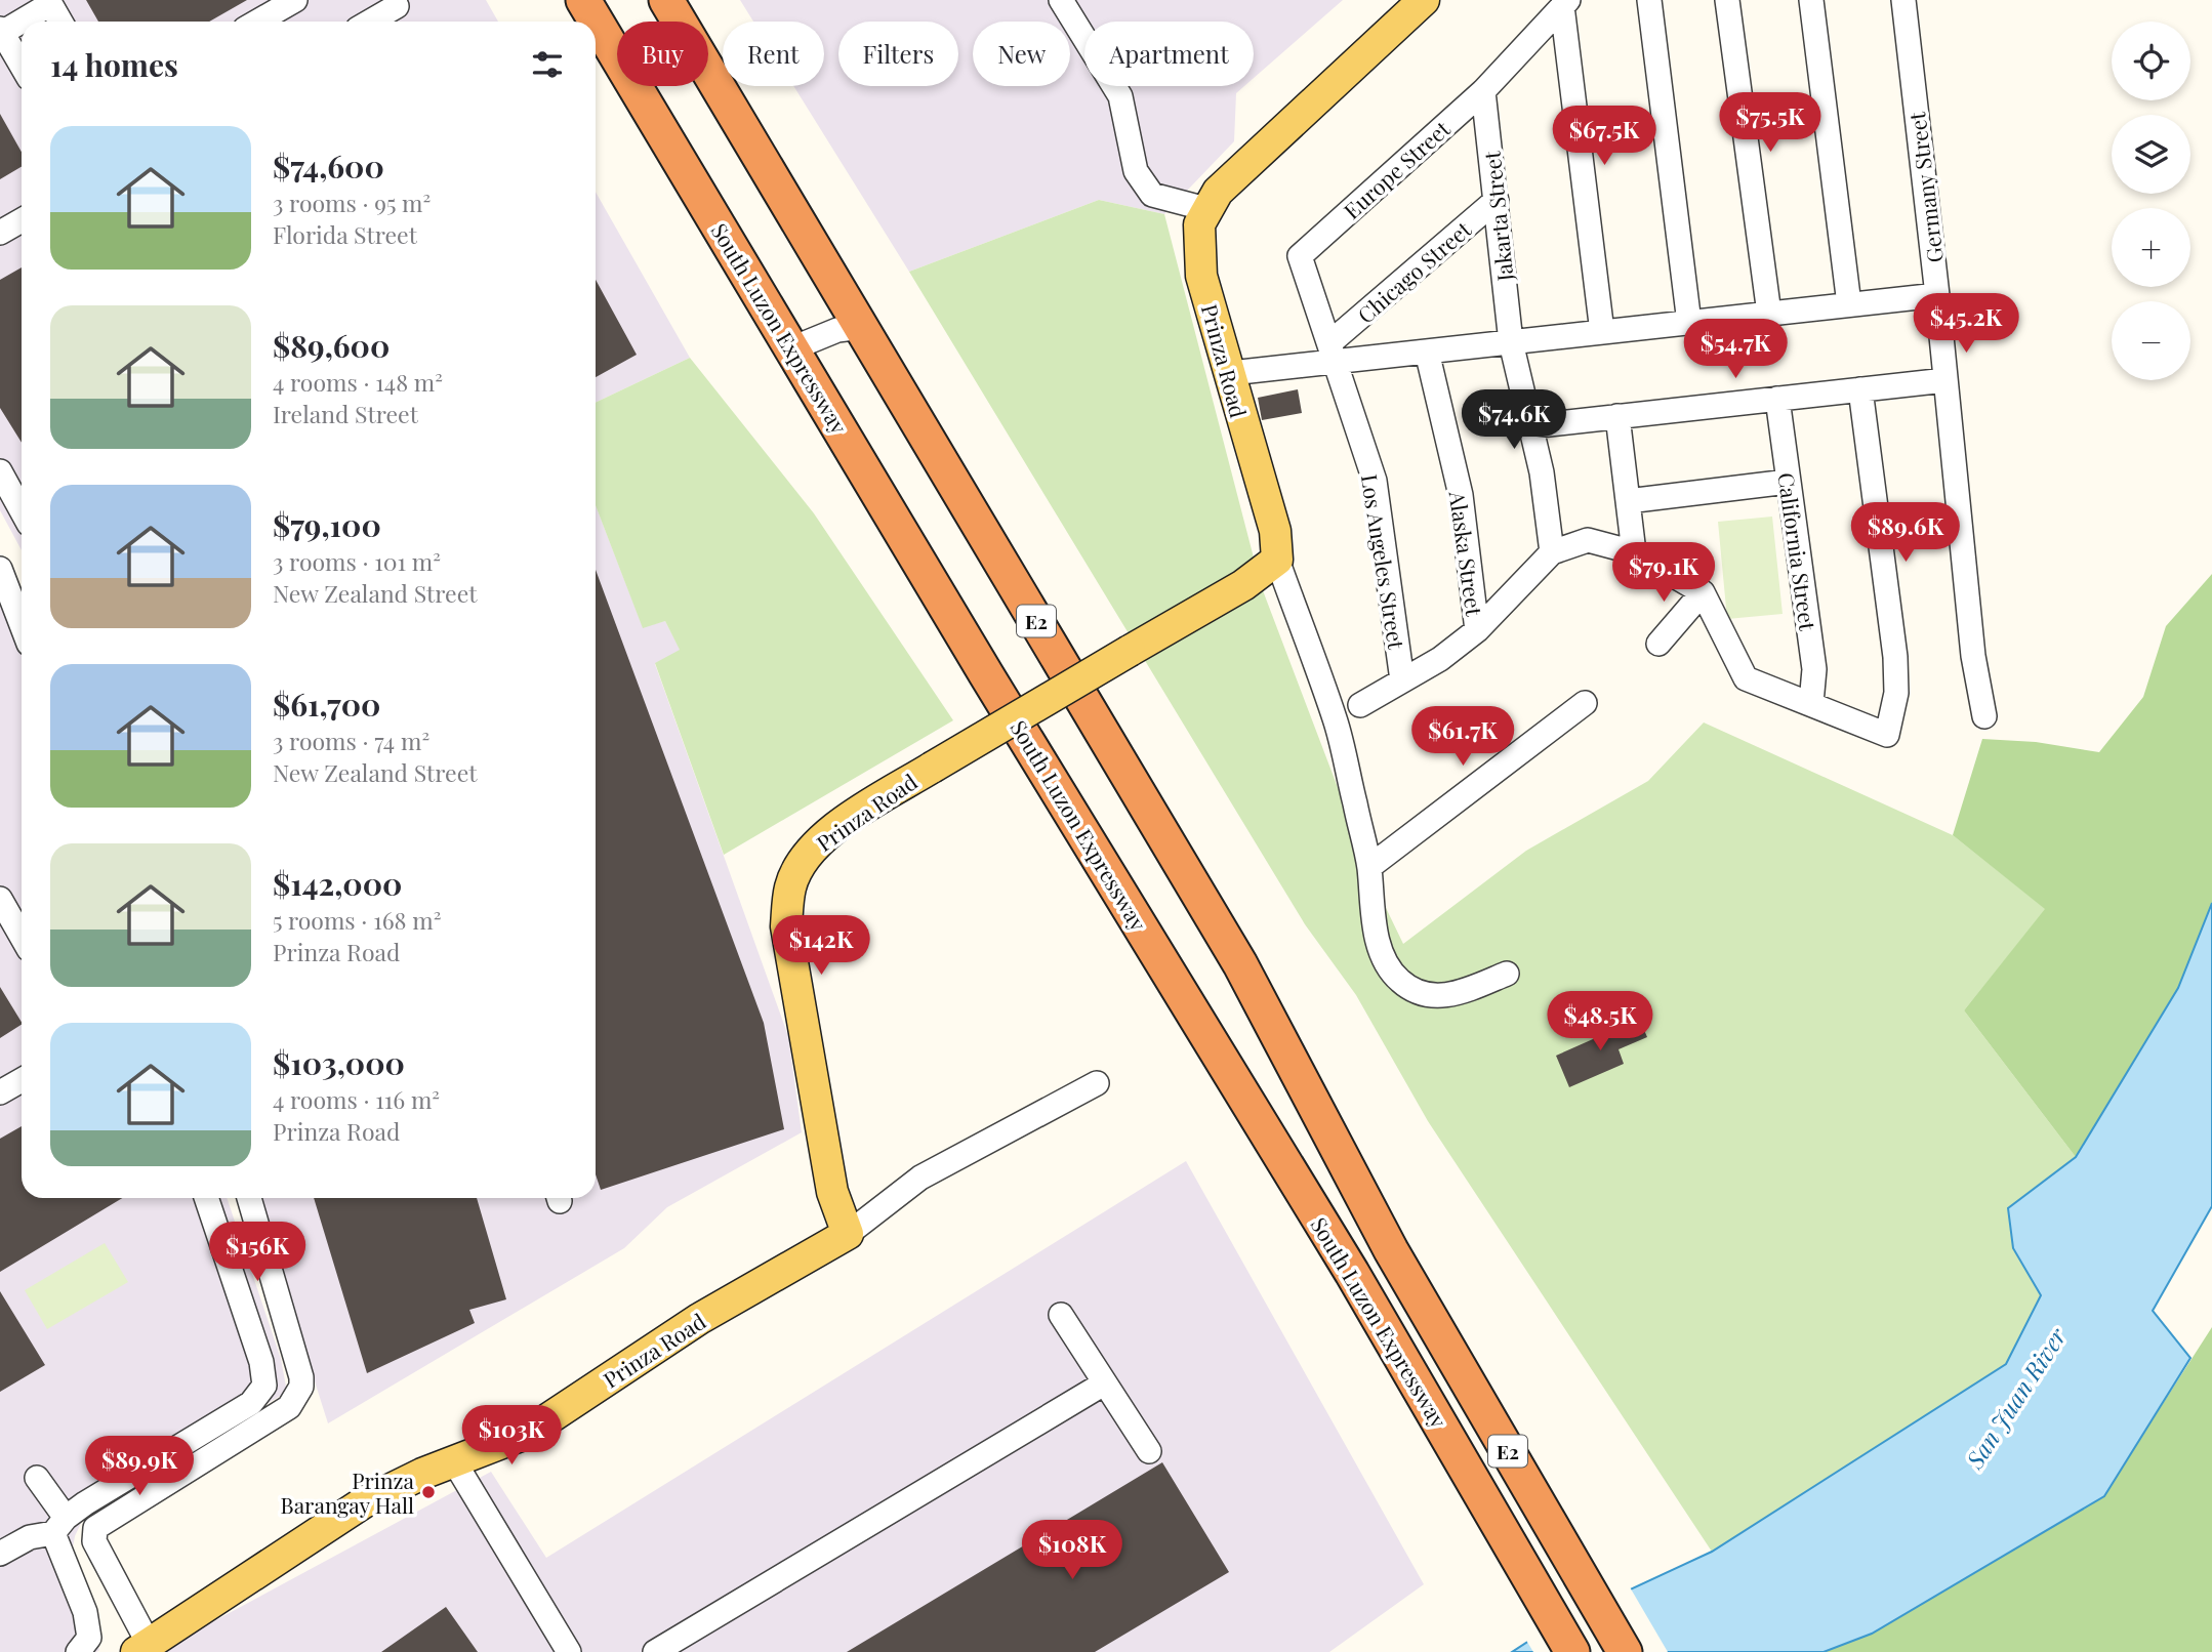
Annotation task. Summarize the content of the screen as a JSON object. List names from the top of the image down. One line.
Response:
{"streets":{"highway":["South Luzon Expressway","E2"],"main road":["Prinza Road"],"street":["Europe Street","Germany Street","Jakarta Street","Chicago Street","California Street","Alaska Street","Los Angeles Street"]},"crossings":[["Europe Street","Jakarta Street"],["Europe Street","Chicago Street"],["Europe Street","Los Angeles Street"],["Jakarta Street","Chicago Street"],["Chicago Street","Los Angeles Street"]],"water":["San Juan River"],"places":["Prinza Barangay Hall"],"page":{"map_buttons":["+","−"],"chip":["Buy","Rent","Filters","New","Apartment"],"heading":"14 homes","price":["$75.5K","$67.5K","$45.2K","$54.7K","$74.6K","$89.6K","$79.1K","$61.7K","$142K","$48.5K","$156K","$103K","$89.9K","$108K"],"list":[{"name":"$74,600","note":"3 rooms · 95 m² · Florida Street"},{"name":"$89,600","note":"4 rooms · 148 m² · Ireland Street"},{"name":"$79,100","note":"3 rooms · 101 m² · New Zealand Street"},{"name":"$61,700","note":"3 rooms · 74 m² · New Zealand Street"},{"name":"$142,000","note":"5 rooms · 168 m² · Prinza Road"},{"name":"$103,000","note":"4 rooms · 116 m² · Prinza Road"}]}}
